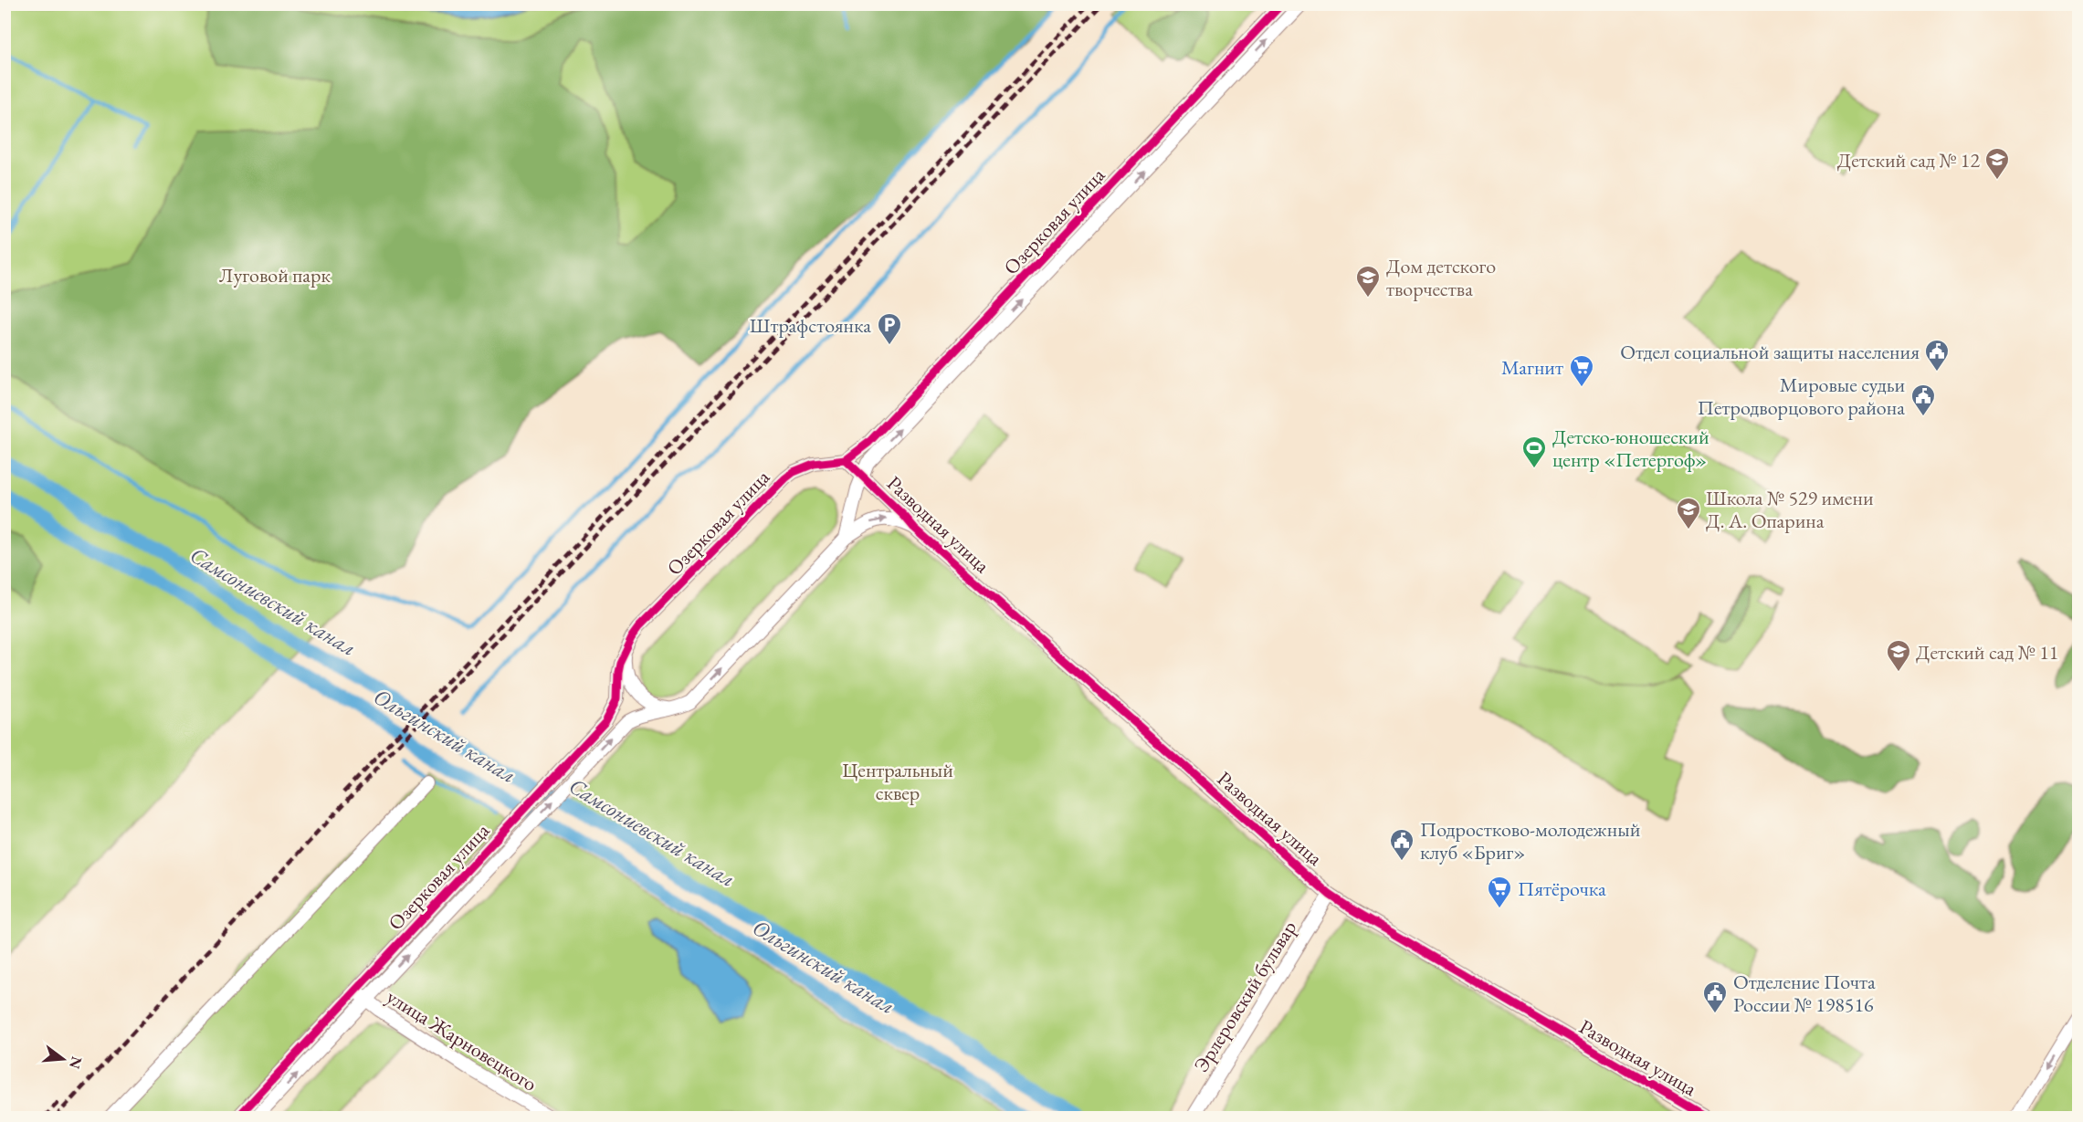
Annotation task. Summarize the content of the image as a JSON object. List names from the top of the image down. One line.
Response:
{"streets":{"street":["Озерковая улица","Разводная улица","Эрлеровский бульвар","улица Жарновецкого"]},"crossings":[["Озерковая улица","Разводная улица"],["Озерковая улица","улица Жарновецкого"],["Разводная улица","Эрлеровский бульвар"]],"water":["Самсониевский канал","Ольгинский канал"],"parks":["Луговой парк","Центральный сквер"],"places":{"school or university":["Детский сад № 12","Дом детского творчества","Школа № 529 имени Д. А. Опарина","Детский сад № 11"],"parking":["Штрафстоянка"],"public building":["Отдел социальной защиты населения","Мировые судьи Петродворцового района","Подростково-молодежный клуб «Бриг»","Отделение Почта России № 198516"],"supermarket":["Магнит","Пятёрочка"],"sports":["Детско-юношеский центр «Петергоф»"]},"north":"right"}
